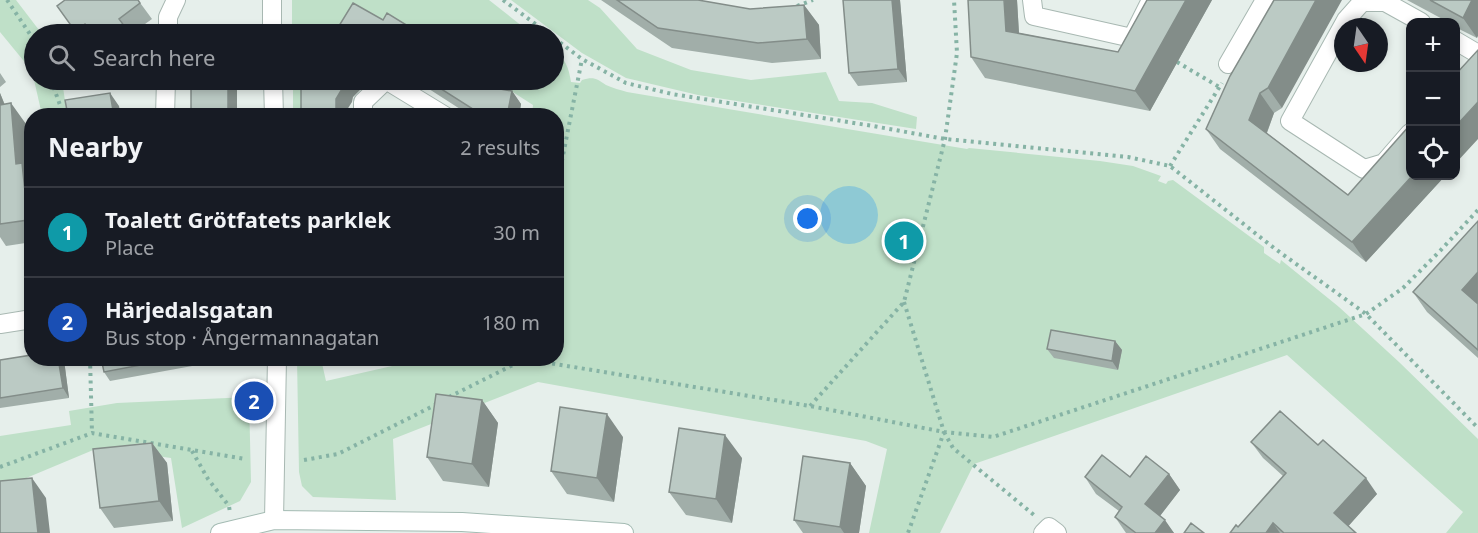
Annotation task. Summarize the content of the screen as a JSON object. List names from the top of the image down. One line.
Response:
{"north":"bottom","page":{"map_buttons":["+","−"],"search":"Search here","heading":["Nearby","2 results"],"list":[{"mark":"1","name":"Toalett Grötfatets parklek","note":"Place","value":"30 m"},{"mark":"2","name":"Härjedalsgatan","note":"Bus stop · Ångermannagatan","value":"180 m"}],"pins":["1","2"]}}
